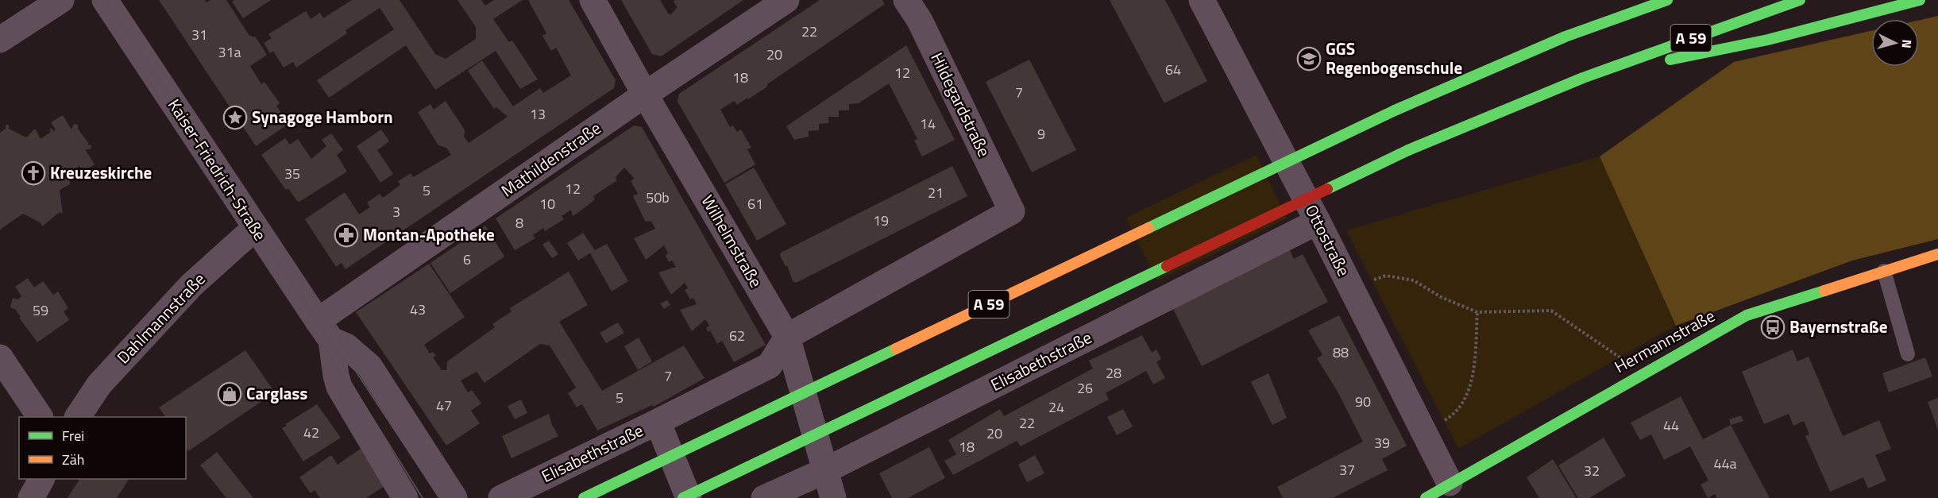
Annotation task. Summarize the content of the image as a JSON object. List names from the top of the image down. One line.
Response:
{"streets":{"main road":["A 59","Hermannstraße"],"street":["Hildegardstraße","Mathildenstraße","Kaiser-Friedrich-Straße","Ottostraße","Wilhelmstraße","Dahlmannstraße","Elisabethstraße"]},"crossings":[["Hildegardstraße","Elisabethstraße"],["Mathildenstraße","Kaiser-Friedrich-Straße"],["Mathildenstraße","Wilhelmstraße"],["Kaiser-Friedrich-Straße","Dahlmannstraße"],["Ottostraße","Hermannstraße"],["Ottostraße","Elisabethstraße"],["Wilhelmstraße","Elisabethstraße"]],"places":{"school or university":["GGS Regenbogenschule"],"place":["Synagoge Hamborn"],"church":["Kreuzeskirche"],"pharmacy":["Montan-Apotheke"],"bus stop":["Bayernstraße"],"shop":["Carglass"]},"house_numbers":["22","31","31a","20","64","12","18","7","13","14","9","35","12","5","21","50b","10","61","3","19","8","6","43","59","62","88","28","7","26","5","90","47","24","22","44","42","20","39","18","44a","37","32"],"legend":["Frei","Zäh"],"north":"right"}
